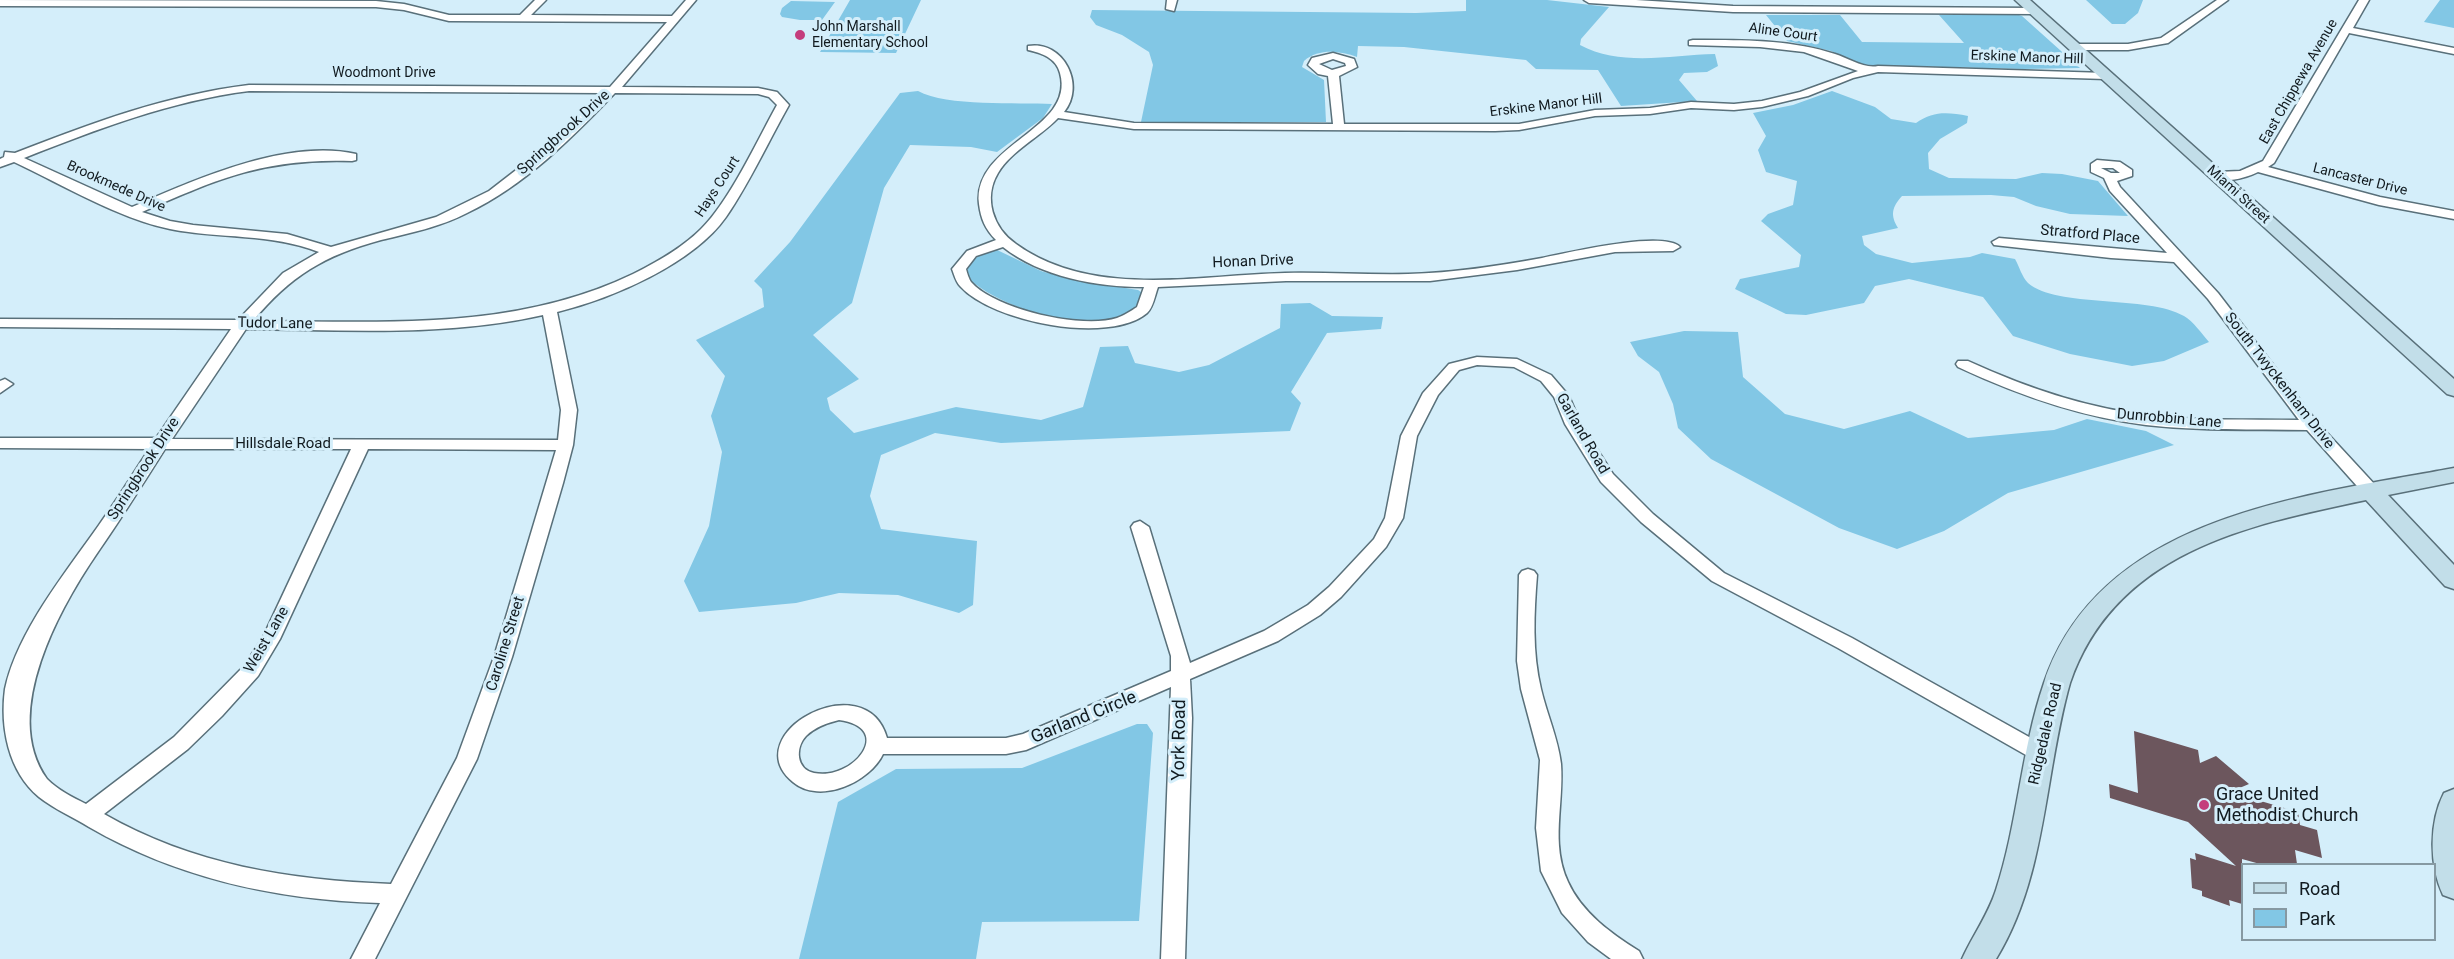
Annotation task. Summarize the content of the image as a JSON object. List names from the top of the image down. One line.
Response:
{"streets":{"street":["Aline Court","Erskine Manor Hill","Woodmont Drive","East Chippewa Avenue","Springbrook Drive","Lancaster Drive","Brookmede Drive","Hays Court","Miami Street","Stratford Place","Honan Drive","Tudor Lane","South Twyckenham Drive","Dunrobbin Lane","Garland Road","Hillsdale Road","Weist Lane","Caroline Street","Garland Circle","Ridgedale Road","York Road"]},"crossings":[["Aline Court","Erskine Manor Hill"],["Erskine Manor Hill","Miami Street"],["Erskine Manor Hill","Honan Drive"],["Woodmont Drive","Springbrook Drive"],["Woodmont Drive","Brookmede Drive"],["Woodmont Drive","Hays Court"],["East Chippewa Avenue","Lancaster Drive"],["Springbrook Drive","Brookmede Drive"],["Springbrook Drive","Tudor Lane"],["Springbrook Drive","Hillsdale Road"],["Springbrook Drive","Weist Lane"],["Springbrook Drive","Caroline Street"],["Hays Court","Tudor Lane"],["Hays Court","Caroline Street"],["Stratford Place","South Twyckenham Drive"],["Tudor Lane","Caroline Street"],["South Twyckenham Drive","Dunrobbin Lane"],["South Twyckenham Drive","Ridgedale Road"],["Garland Road","Garland Circle"],["Garland Road","Ridgedale Road"],["Garland Road","York Road"],["Hillsdale Road","Weist Lane"],["Hillsdale Road","Caroline Street"],["Garland Circle","York Road"]],"places":["John Marshall Elementary School","Grace United Methodist Church"],"legend":["Road","Park"]}
